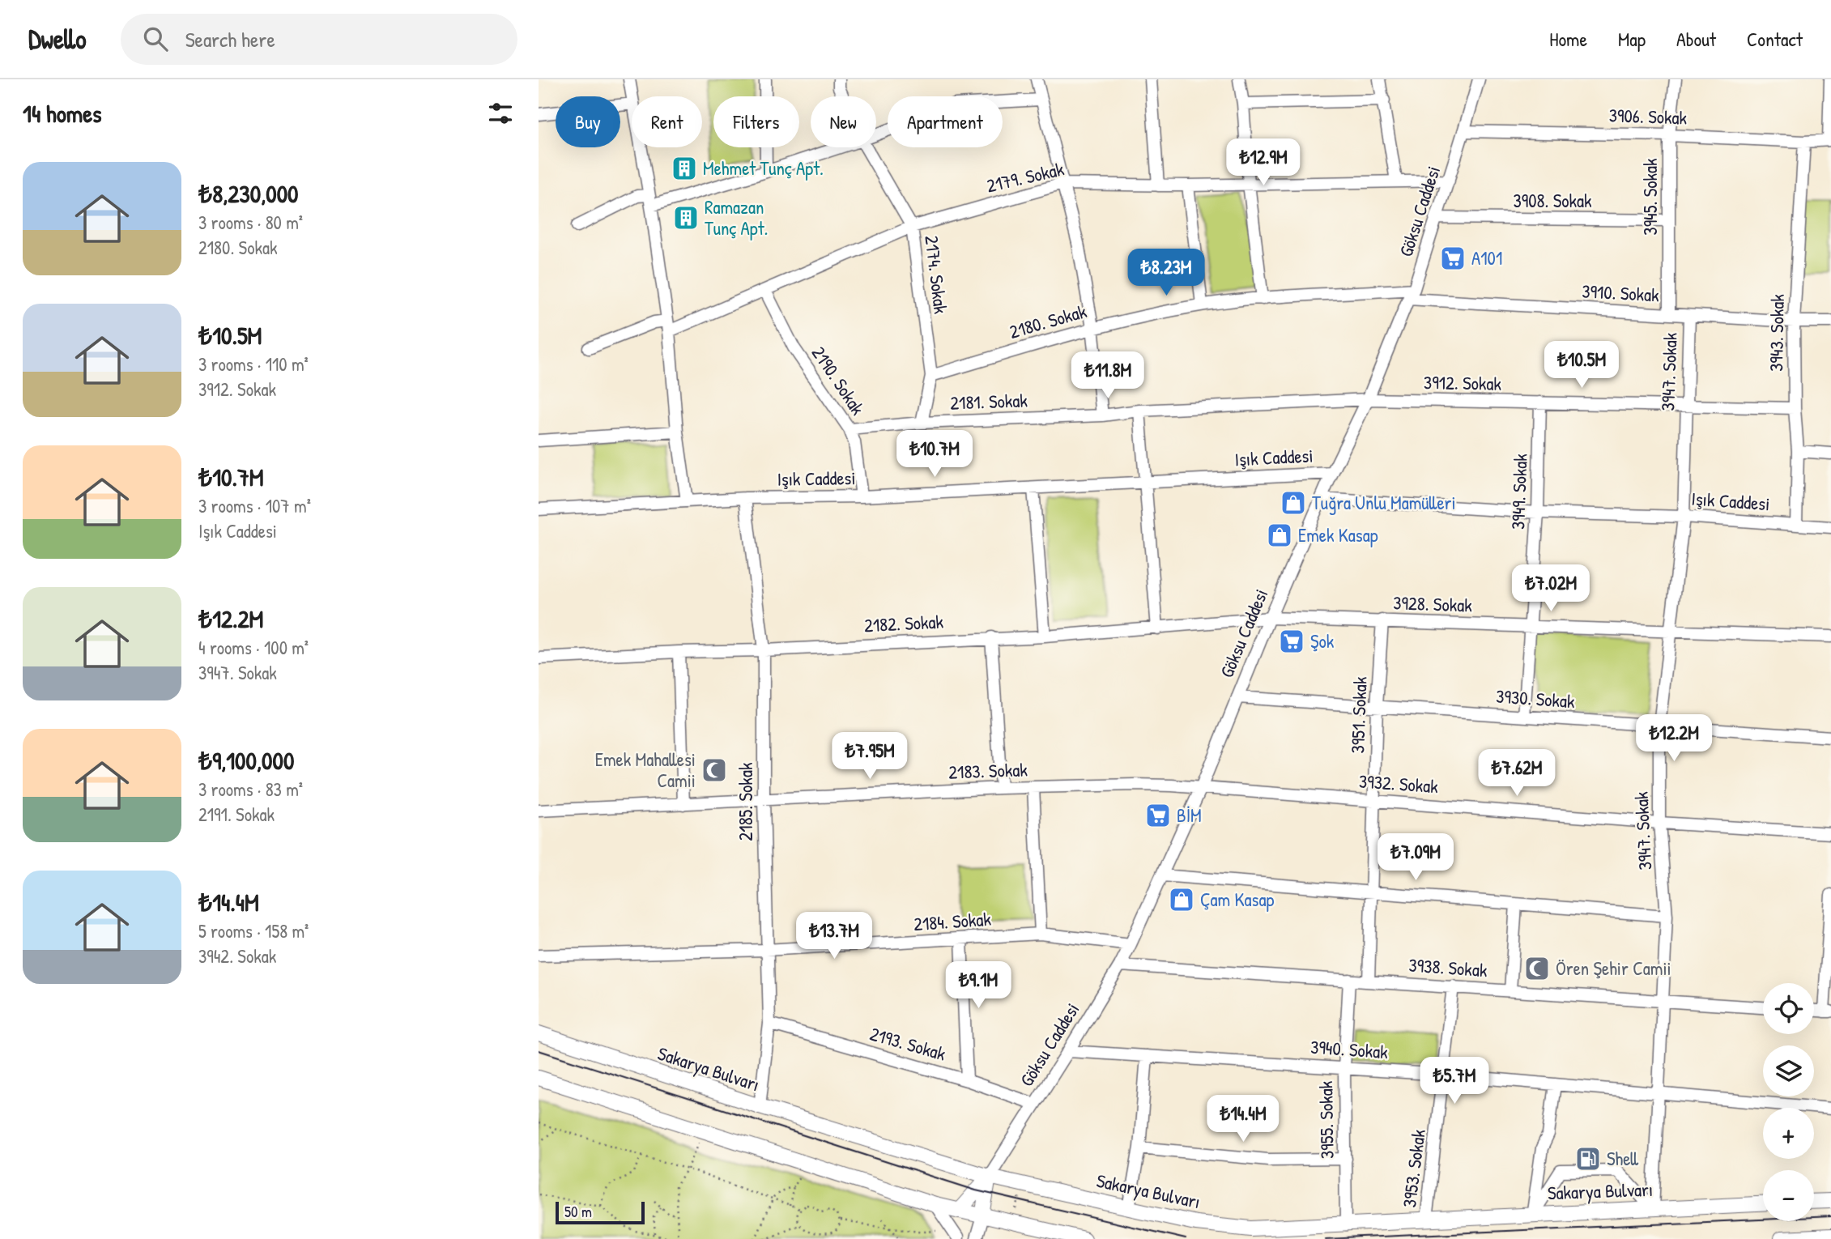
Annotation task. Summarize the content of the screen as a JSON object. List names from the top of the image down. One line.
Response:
{"streets":{"main road":["Sakarya Bulvarı"],"street":["3906. Sokak","2179. Sokak","3945. Sokak","3908. Sokak","Göksu Caddesi","2174. Sokak","3910. Sokak","2180. Sokak","3943. Sokak","3947. Sokak","2190. Sokak","3912. Sokak","2181. Sokak","Işık Caddesi","3949. Sokak","3928. Sokak","2182. Sokak","3930. Sokak","3951. Sokak","2183. Sokak","3932. Sokak","2185. Sokak","2184. Sokak","3938. Sokak","2193. Sokak","3940. Sokak","3955. Sokak","3953. Sokak"]},"crossings":[["3906. Sokak","3945. Sokak"],["3906. Sokak","Göksu Caddesi"],["3906. Sokak","3943. Sokak"],["2179. Sokak","Göksu Caddesi"],["2179. Sokak","2174. Sokak"],["2179. Sokak","2190. Sokak"],["3945. Sokak","3908. Sokak"],["3945. Sokak","3910. Sokak"],["3908. Sokak","Göksu Caddesi"],["Göksu Caddesi","3910. Sokak"],["Göksu Caddesi","2180. Sokak"],["Göksu Caddesi","3912. Sokak"],["Göksu Caddesi","2181. Sokak"],["Göksu Caddesi","Işık Caddesi"],["Göksu Caddesi","3928. Sokak"],["Göksu Caddesi","2182. Sokak"],["Göksu Caddesi","3930. Sokak"],["Göksu Caddesi","2183. Sokak"],["Göksu Caddesi","3932. Sokak"],["Göksu Caddesi","2184. Sokak"],["Göksu Caddesi","3938. Sokak"],["Göksu Caddesi","2193. Sokak"],["Göksu Caddesi","3940. Sokak"],["Göksu Caddesi","Sakarya Bulvarı"],["2174. Sokak","2180. Sokak"],["2174. Sokak","2181. Sokak"],["3910. Sokak","2180. Sokak"],["3910. Sokak","3943. Sokak"],["3910. Sokak","3947. Sokak"],["3943. Sokak","3912. Sokak"],["3943. Sokak","Işık Caddesi"],["3947. Sokak","3912. Sokak"],["3947. Sokak","Işık Caddesi"],["3947. Sokak","3928. Sokak"],["3947. Sokak","3930. Sokak"],["3947. Sokak","3932. Sokak"],["3947. Sokak","3938. Sokak"],["3947. Sokak","3940. Sokak"],["3947. Sokak","Sakarya Bulvarı"],["2190. Sokak","2181. Sokak"],["2190. Sokak","Işık Caddesi"],["3912. Sokak","2181. Sokak"],["3912. Sokak","3949. Sokak"],["Işık Caddesi","3949. Sokak"],["Işık Caddesi","2185. Sokak"],["3949. Sokak","3928. Sokak"],["3949. Sokak","3930. Sokak"],["3928. Sokak","2182. Sokak"],["3928. Sokak","3951. Sokak"],["2182. Sokak","2185. Sokak"],["3930. Sokak","3951. Sokak"],["3951. Sokak","3932. Sokak"],["3951. Sokak","3938. Sokak"],["2183. Sokak","3932. Sokak"],["2183. Sokak","2185. Sokak"],["2185. Sokak","2184. Sokak"],["2185. Sokak","2193. Sokak"],["2185. Sokak","Sakarya Bulvarı"],["3938. Sokak","3955. Sokak"],["3938. Sokak","3953. Sokak"],["3940. Sokak","3955. Sokak"],["3940. Sokak","3953. Sokak"],["Sakarya Bulvarı","3955. Sokak"],["Sakarya Bulvarı","3953. Sokak"]],"places":{"building":["Mehmet Tunç Apt.","Ramazan Tunç Apt."],"supermarket":["A101","Şok","BİM"],"shop":["Tuğra Unlu Mamülleri","Emek Kasap","Çam Kasap"],"mosque":["Emek Mahallesi Camii","Ören Şehir Camii"],"fuel station":["Shell"]},"scale_bar":"50 m","page":{"header":"Dwello","search":"Search here","nav":["Home","Map","About","Contact"],"heading":"14 homes","chip":["Buy","Rent","Filters","New","Apartment"],"price":["₺12.9M","₺8.23M","₺10.5M","₺11.8M","₺10.7M","₺7.02M","₺12.2M","₺7.95M","₺7.62M","₺7.09M","₺13.7M","₺9.1M","₺5.7M","₺14.4M"],"list":[{"name":"₺8,230,000","note":"3 rooms · 80 m² · 2180. Sokak"},{"name":"₺10.5M","note":"3 rooms · 110 m² · 3912. Sokak"},{"name":"₺10.7M","note":"3 rooms · 107 m² · Işık Caddesi"},{"name":"₺12.2M","note":"4 rooms · 100 m² · 3947. Sokak"},{"name":"₺9,100,000","note":"3 rooms · 83 m² · 2191. Sokak"},{"name":"₺14.4M","note":"5 rooms · 158 m² · 3942. Sokak"}],"map_buttons":["+","−"],"scale":"50 m"}}
